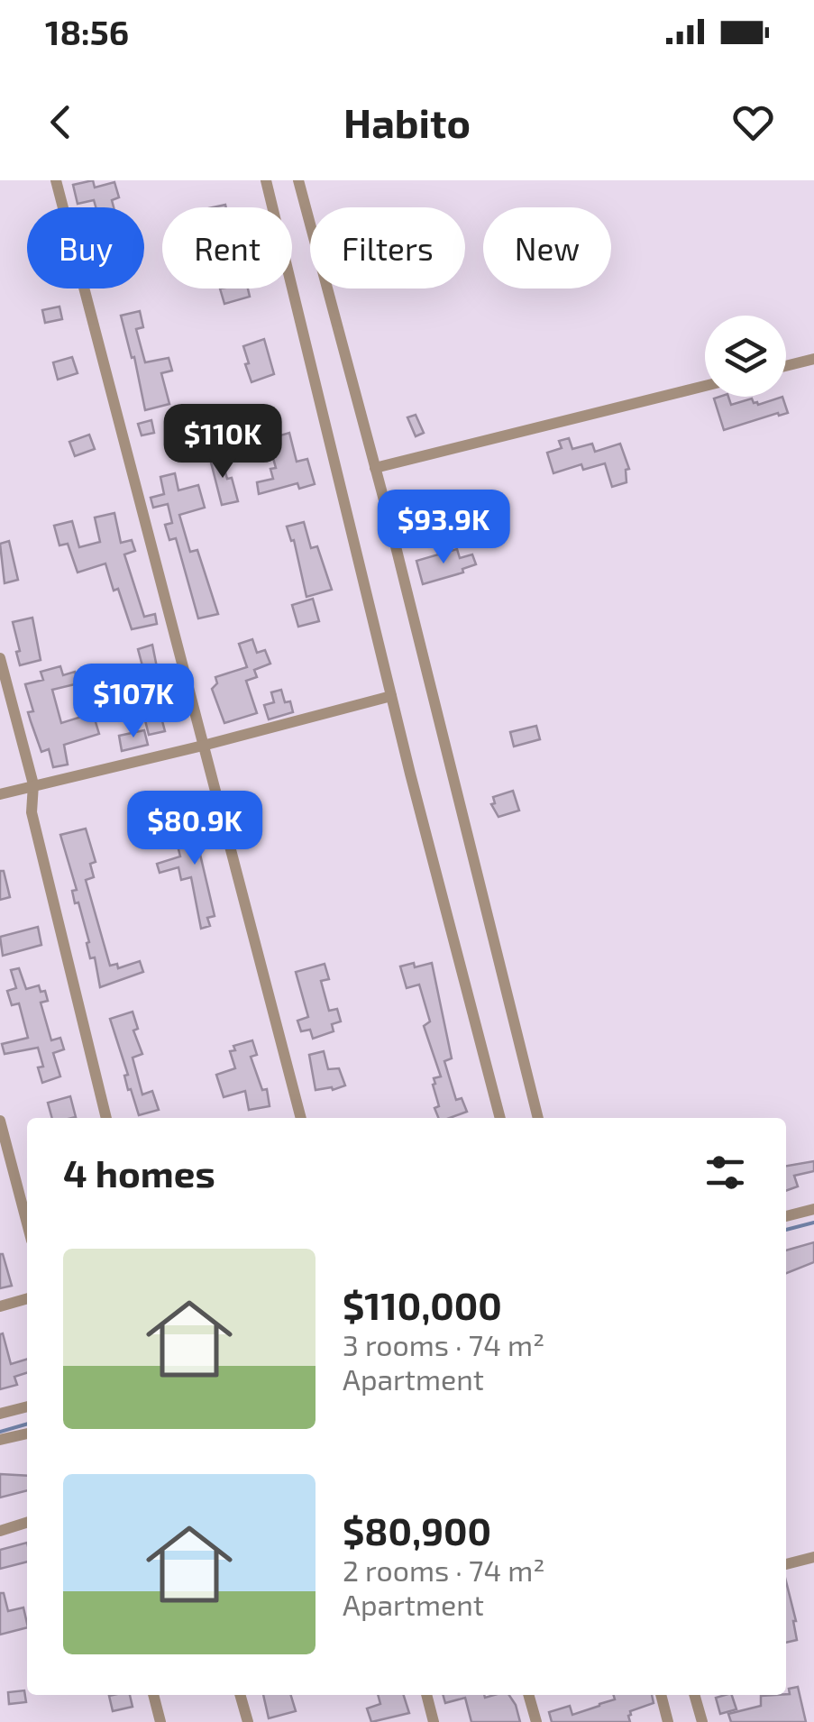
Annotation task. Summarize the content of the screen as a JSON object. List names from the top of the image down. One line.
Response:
{"page":{"status":"18:56","header":"Habito","chip":["Buy","Rent","Filters","New"],"price":["$110K","$93.9K","$107K","$80.9K"],"heading":"4 homes","list":[{"name":"$110,000","note":"3 rooms · 74 m² · Apartment"},{"name":"$80,900","note":"2 rooms · 74 m² · Apartment"}]}}
